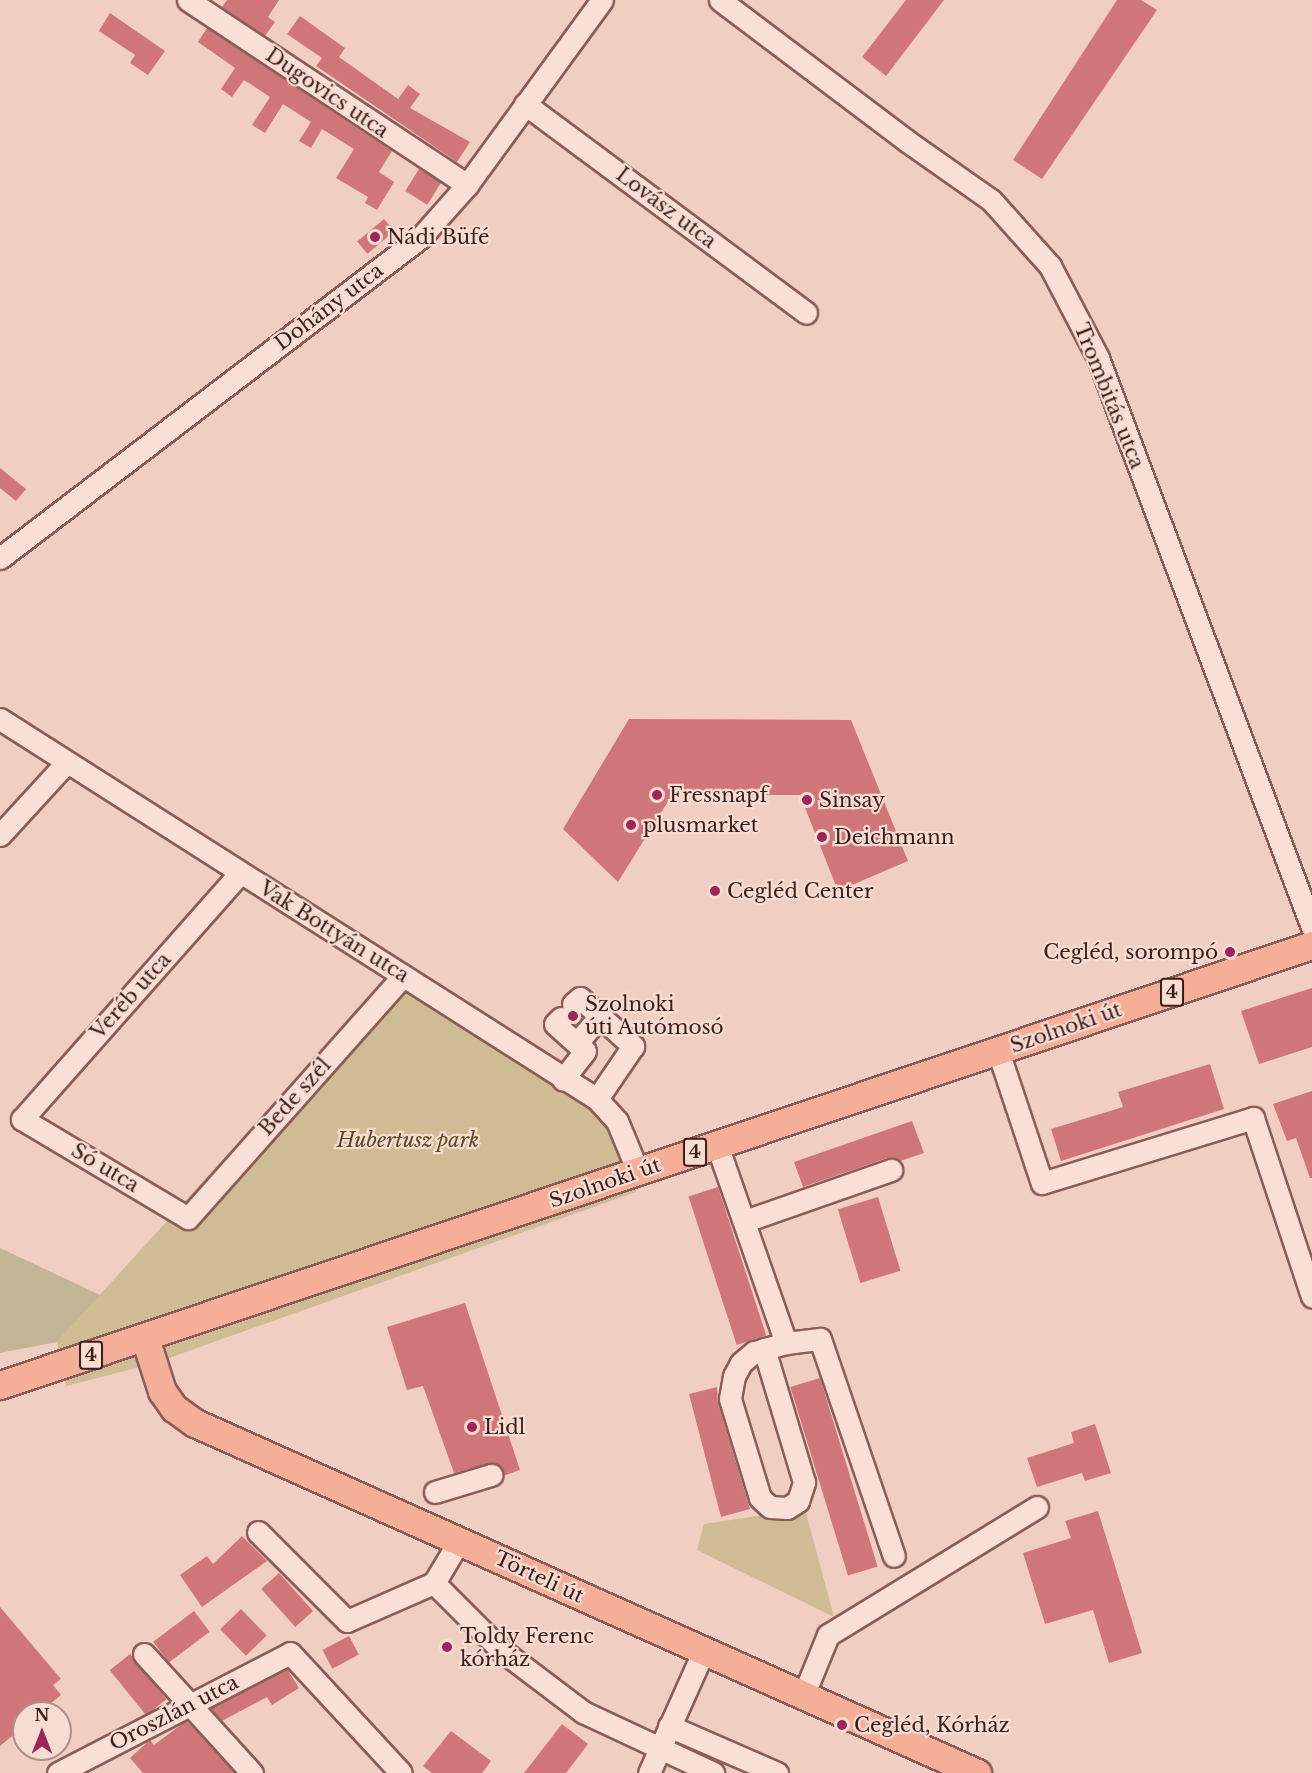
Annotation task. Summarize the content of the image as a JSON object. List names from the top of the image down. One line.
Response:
{"streets":{"main road":["4","Szolnoki út","Törteli út"],"street":["Dugovics utca","Lovász utca","Dohány utca","Trombitás utca","Vak Bottyán utca","Veréb utca","Bede szél","Só utca","Oroszlán utca"]},"crossings":[["Dugovics utca","Dohány utca"],["Lovász utca","Dohány utca"],["Vak Bottyán utca","Veréb utca"],["Vak Bottyán utca","Szolnoki út"],["Vak Bottyán utca","Bede szél"],["Veréb utca","Só utca"],["Szolnoki út","Törteli út"],["Bede szél","Só utca"]],"parks":["Hubertusz park"],"places":["Nádi Büfé","Fressnapf","Sinsay","plusmarket","Deichmann","Cegléd Center","Cegléd, sorompó","Szolnoki úti Autómosó","Lidl","Toldy Ferenc kórház","Cegléd, Kórház"],"north":"top"}
